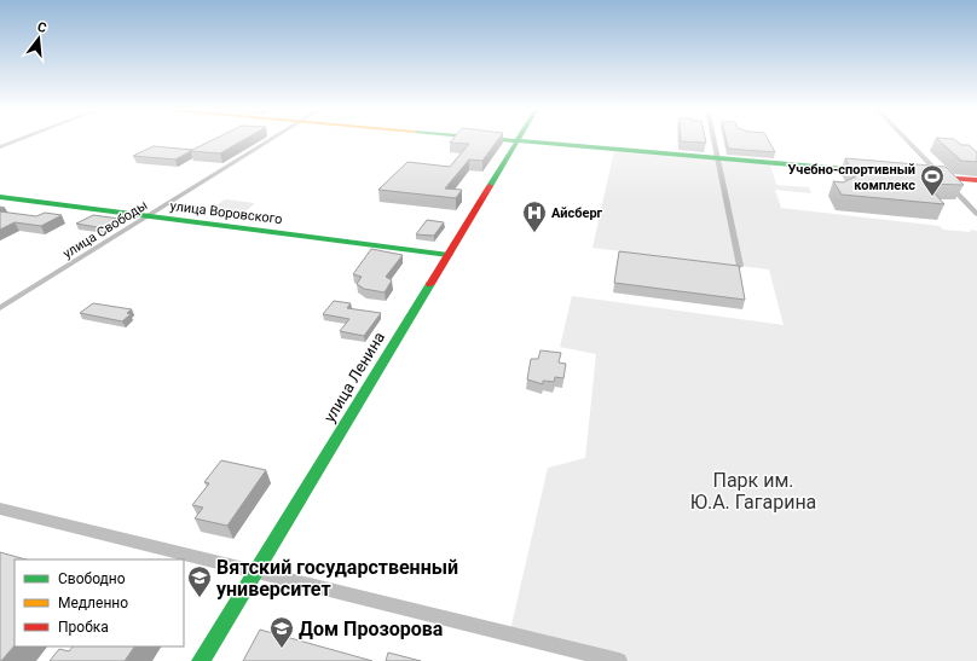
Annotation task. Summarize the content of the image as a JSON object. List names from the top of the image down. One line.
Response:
{"streets":{"main road":["улица Воровского","улица Ленина"],"street":["улица Свободы"]},"crossings":[["улица Воровского","улица Свободы"],["улица Воровского","улица Ленина"]],"parks":["Парк им. Ю.А. Гагарина"],"places":{"sports":["Учебно-спортивный комплекс"],"hospital":["Айсберг"],"school or university":["Вятский государственный университет","Дом Прозорова"]},"legend":["Свободно","Медленно","Пробка"],"north":"top"}
